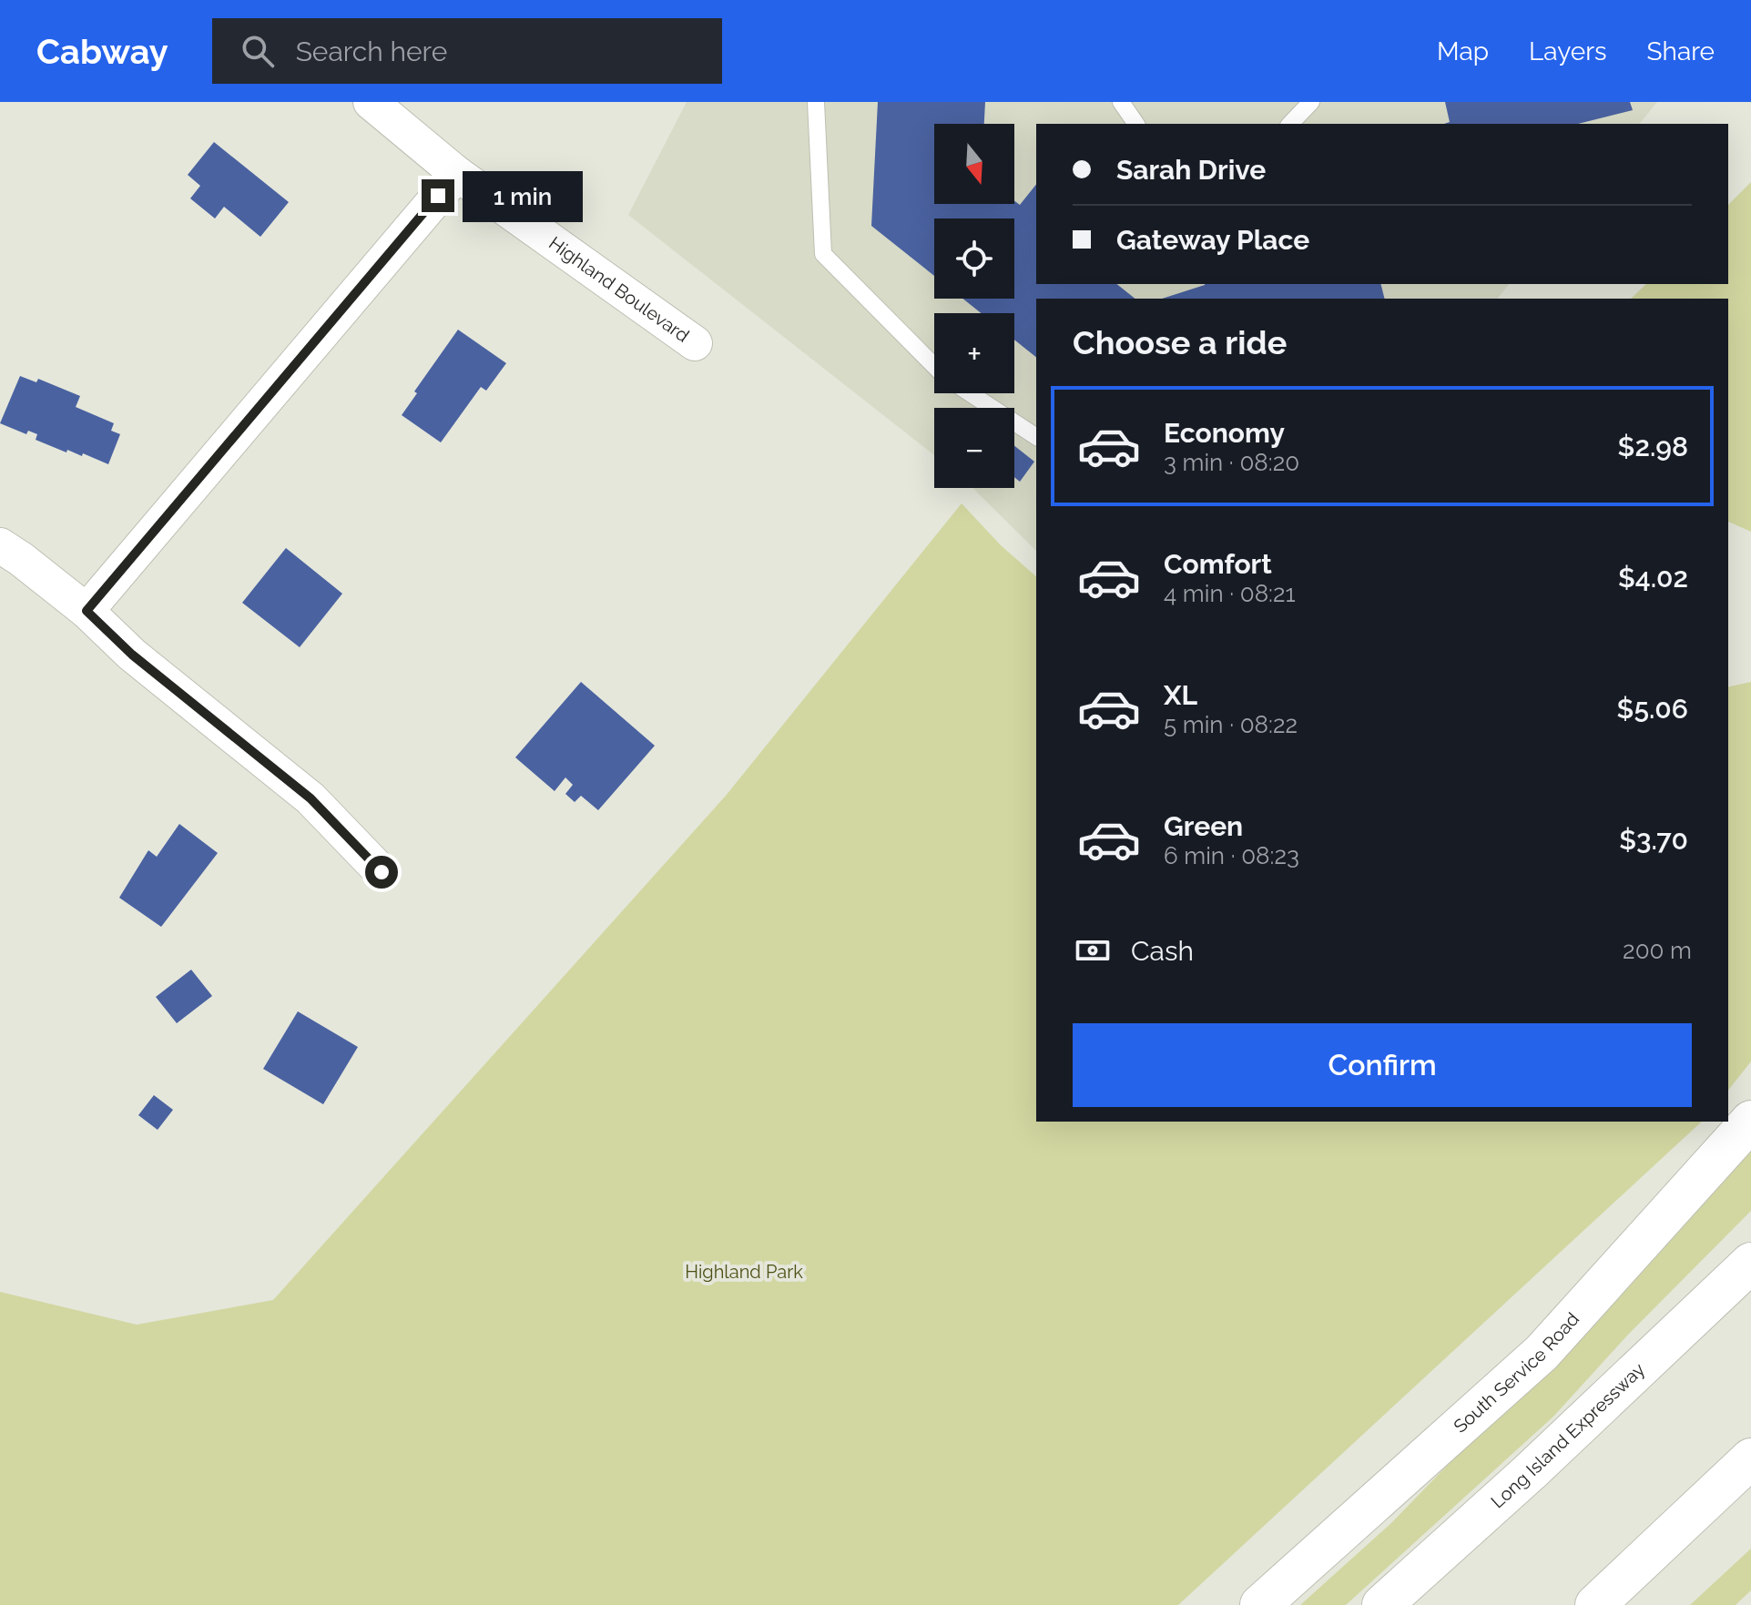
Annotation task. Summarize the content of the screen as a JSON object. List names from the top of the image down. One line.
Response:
{"streets":{"main road":["South Service Road","Long Island Expressway"],"street":["Highland Boulevard"]},"parks":["Highland Park"],"north":"bottom","page":{"header":"Cabway","search":"Search here","nav":["Map","Layers","Share"],"map_buttons":["+","−"],"banner":["Sarah Drive","Gateway Place"],"bubble":"1 min","heading":"Choose a ride","list":[{"name":"Economy","note":"3 min · 08:20","value":"$2.98"},{"name":"Comfort","note":"4 min · 08:21","value":"$4.02"},{"name":"XL","note":"5 min · 08:22","value":"$5.06"},{"name":"Green","note":"6 min · 08:23","value":"$3.70"}],"pay":["Cash","200 m"],"buttons":"Confirm"}}
